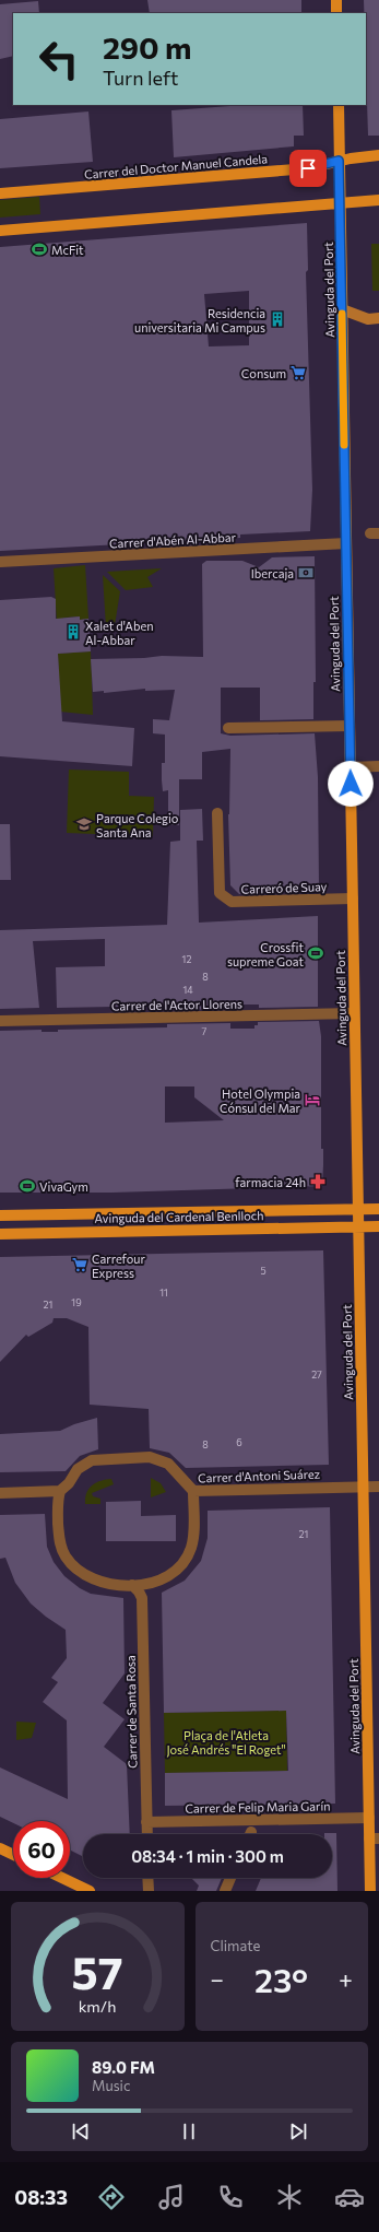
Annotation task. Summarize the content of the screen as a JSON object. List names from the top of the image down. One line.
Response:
{"streets":{"main road":["Carrer del Doctor Manuel Candela","Avinguda del Port","Avinguda del Cardenal Benlloch"],"street":["Carrer d'Abén Al-Abbar","Carreró de Suay","Carrer de l'Actor Llorens","Carrer d'Antoni Suárez","Carrer de Santa Rosa","Carrer de Felip Maria Garín"]},"crossings":[["Carrer del Doctor Manuel Candela","Avinguda del Port"],["Avinguda del Port","Carrer d'Abén Al-Abbar"],["Avinguda del Port","Carreró de Suay"],["Avinguda del Port","Carrer de l'Actor Llorens"],["Avinguda del Port","Avinguda del Cardenal Benlloch"],["Avinguda del Port","Carrer d'Antoni Suárez"],["Avinguda del Port","Carrer de Felip Maria Garín"],["Carrer d'Antoni Suárez","Carrer de Santa Rosa"],["Carrer de Santa Rosa","Carrer de Felip Maria Garín"]],"parks":["Plaça de l'Atleta José Andrés \"El Roget\""],"places":{"sports":["McFit","Crossfit supreme Goat","VivaGym"],"building":["Residencia universitaria Mi Campus","Xalet d'Aben Al-Abbar"],"supermarket":["Consum","Carrefour Express"],"bank":["Ibercaja"],"school or university":["Parque Colegio Santa Ana"],"hotel":["Hotel Olympia Cónsul del Mar"],"pharmacy":["farmacia 24h"]},"house_numbers":["12","8","14","7","5","11","19","21","27","6","8","21"],"page":{"turn":["290 m","Turn left"],"limit":"60","trip":"08:34 · 1 min · 300 m","tile":"Climate","heat":["−","23°","+"],"song":["89.0 FM","Music"],"tabs":"08:33","gauge":["57","km/h"]}}
